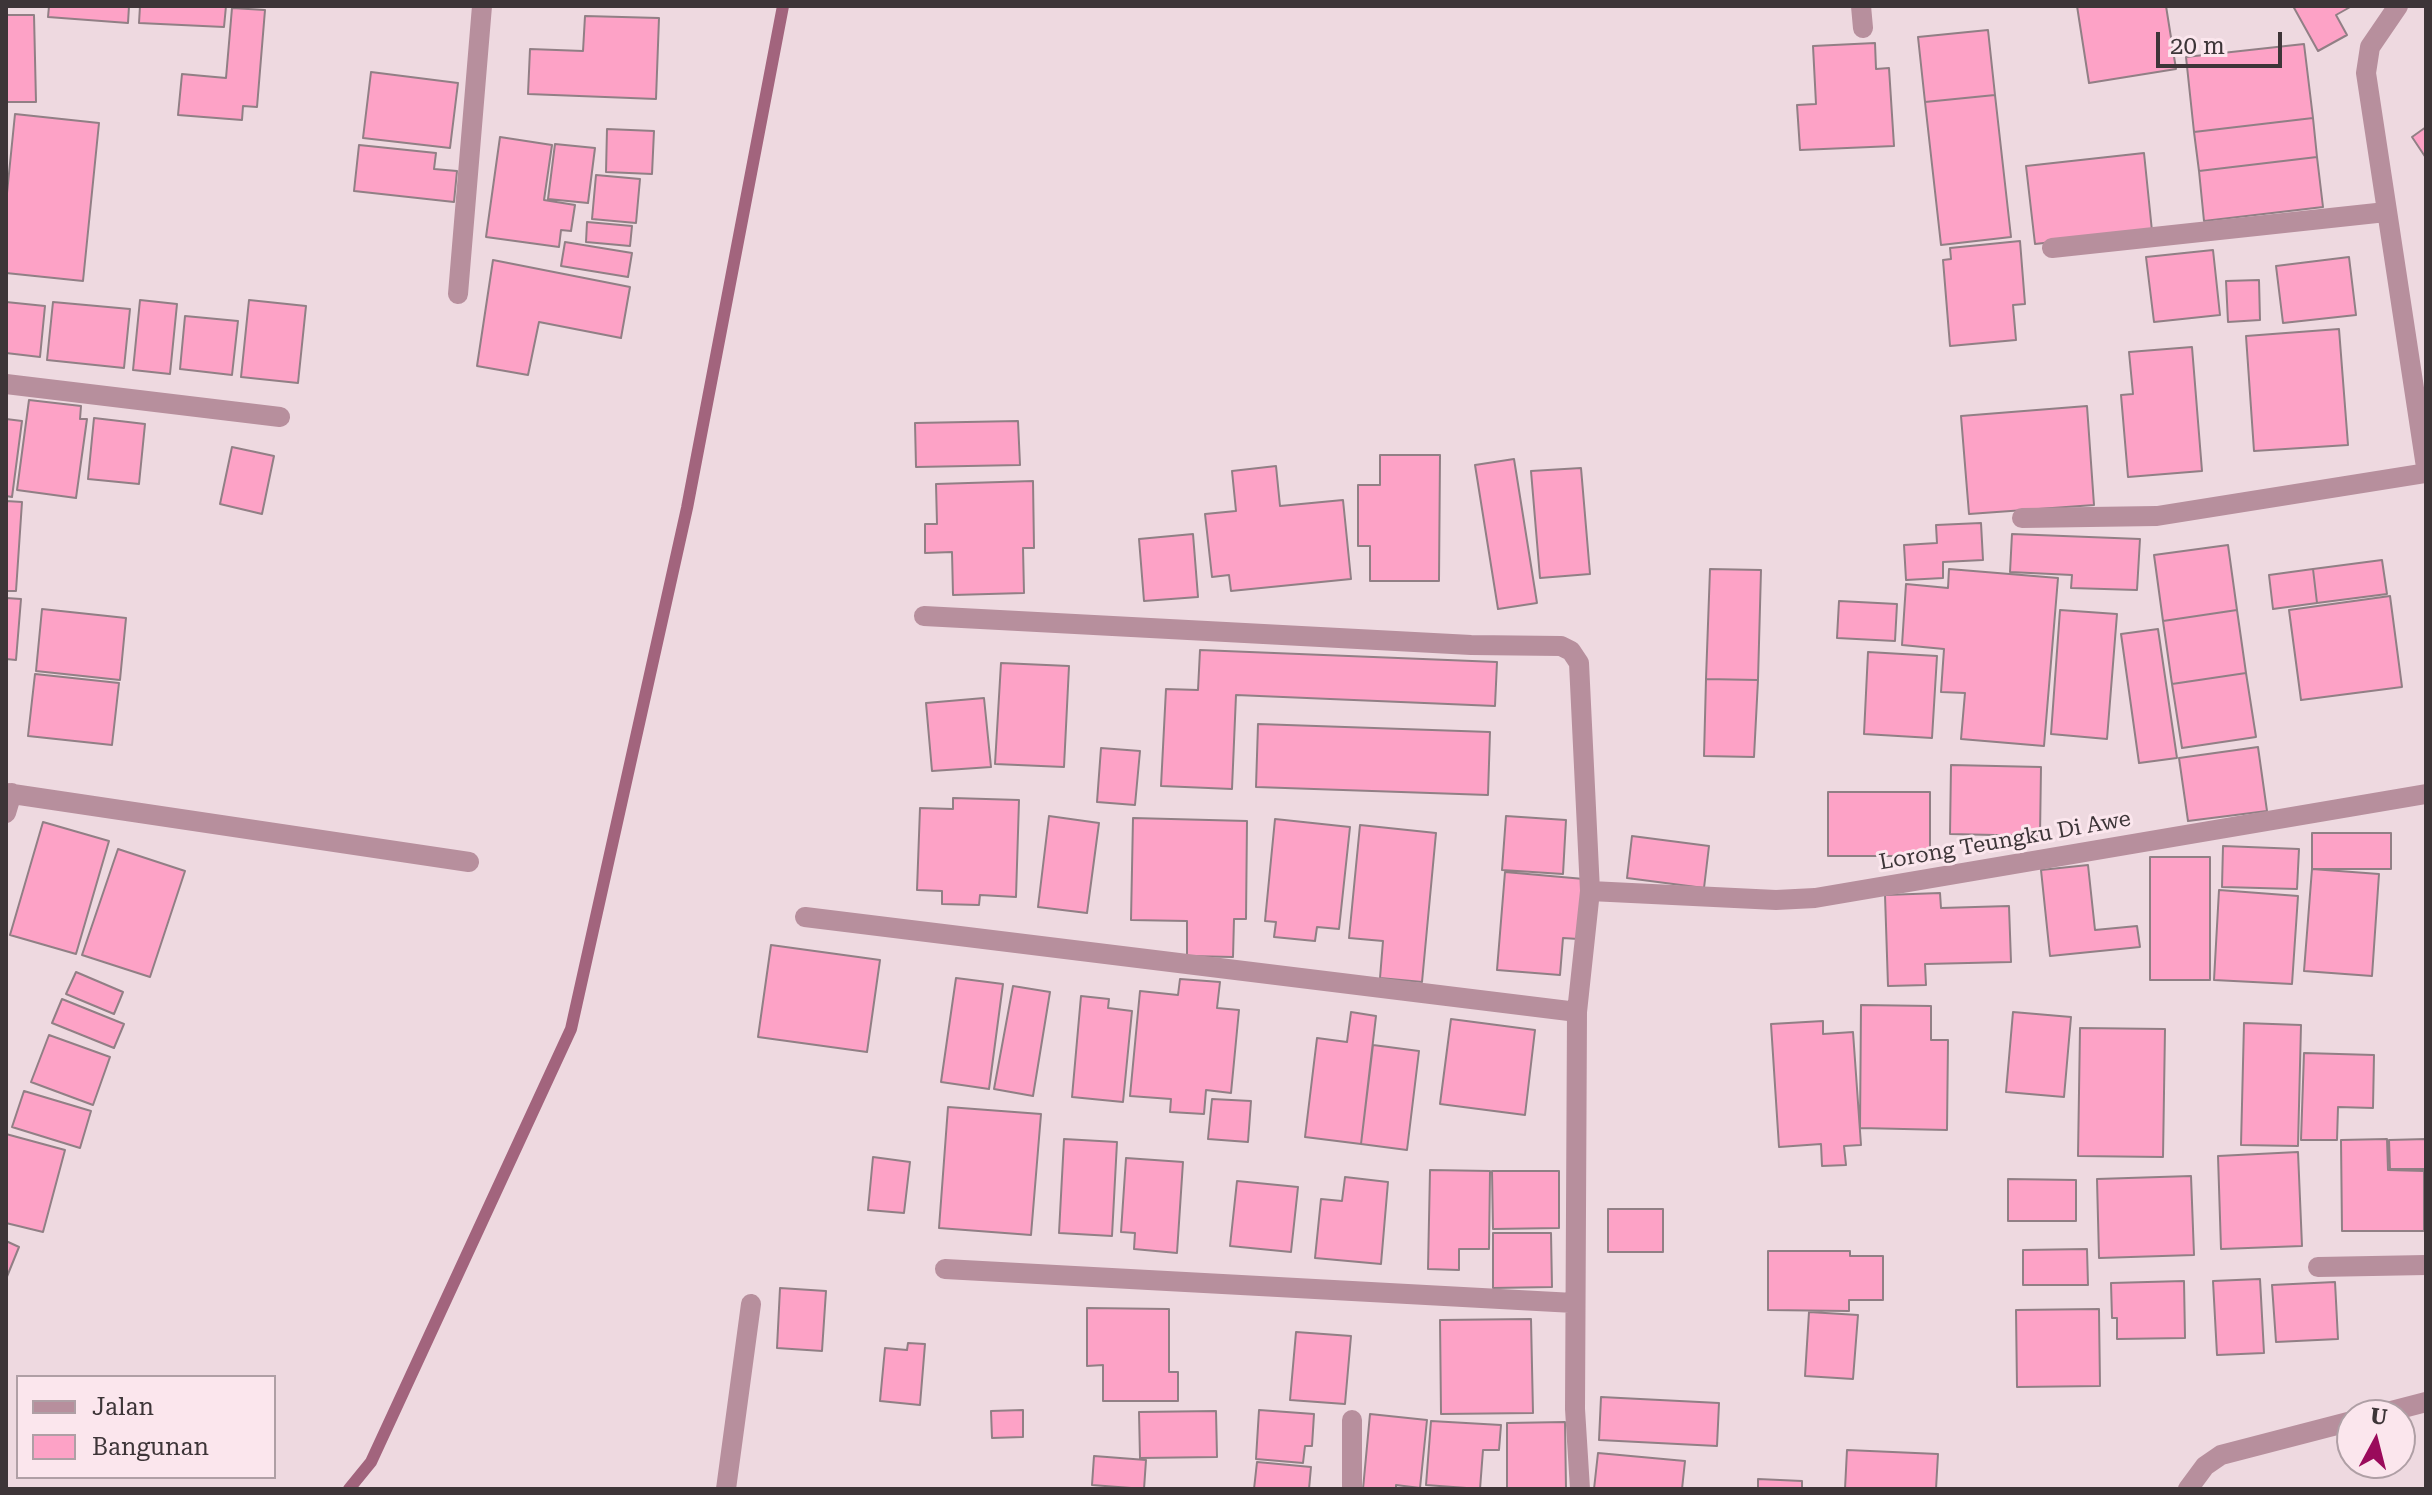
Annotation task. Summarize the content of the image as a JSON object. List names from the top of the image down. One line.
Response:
{"streets":{"street":["Lorong Teungku Di Awe"]},"legend":["Jalan","Bangunan"],"scale_bar":"20 m","north":"top"}
